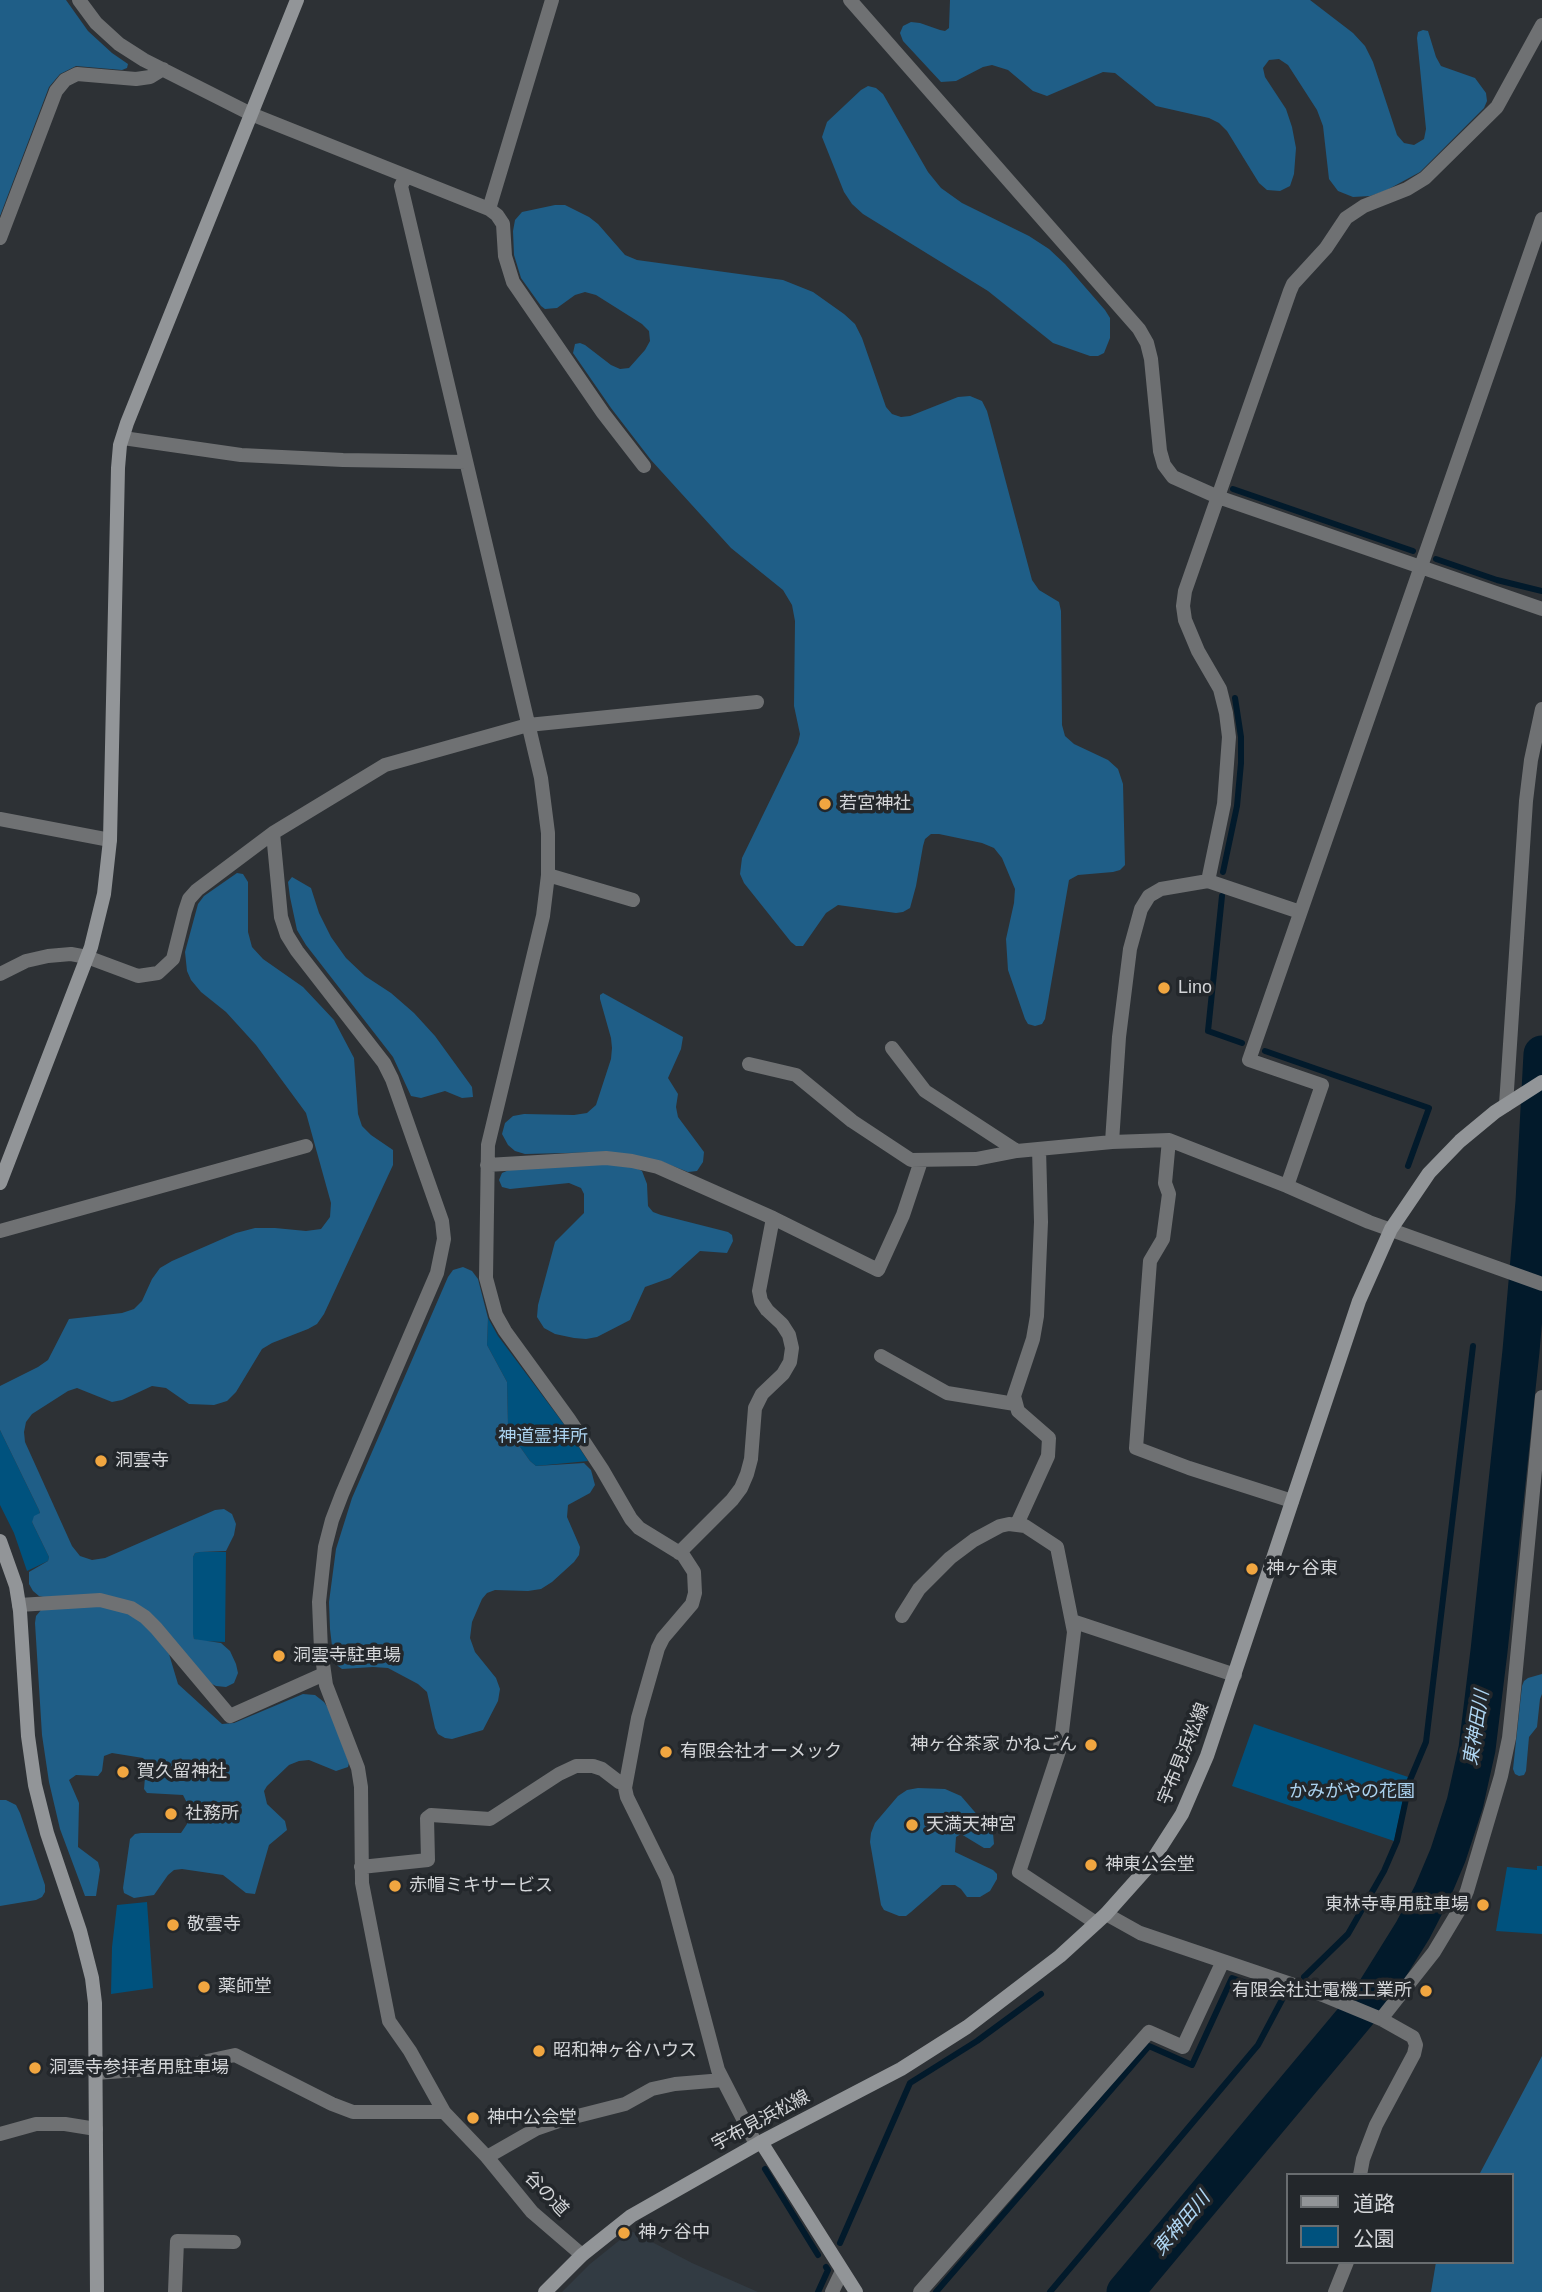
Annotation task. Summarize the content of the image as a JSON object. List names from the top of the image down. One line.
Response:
{"streets":{"street":["宇布見浜松線","谷の道"]},"crossings":[["宇布見浜松線","谷の道"]],"water":["東神田川"],"parks":["神道霊拝所","かみがやの花園"],"places":["若宮神社","Lino","洞雲寺","神ヶ谷東","洞雲寺駐車場","神ヶ谷茶家 かねごん","有限会社オーメック","賀久留神社","社務所","天満天神宮","神東公会堂","赤帽ミキサービス","東林寺専用駐車場","敬雲寺","薬師堂","有限会社辻電機工業所","昭和神ヶ谷ハウス","洞雲寺参拝者用駐車場","神中公会堂","神ヶ谷中"],"legend":["道路","公園"]}
